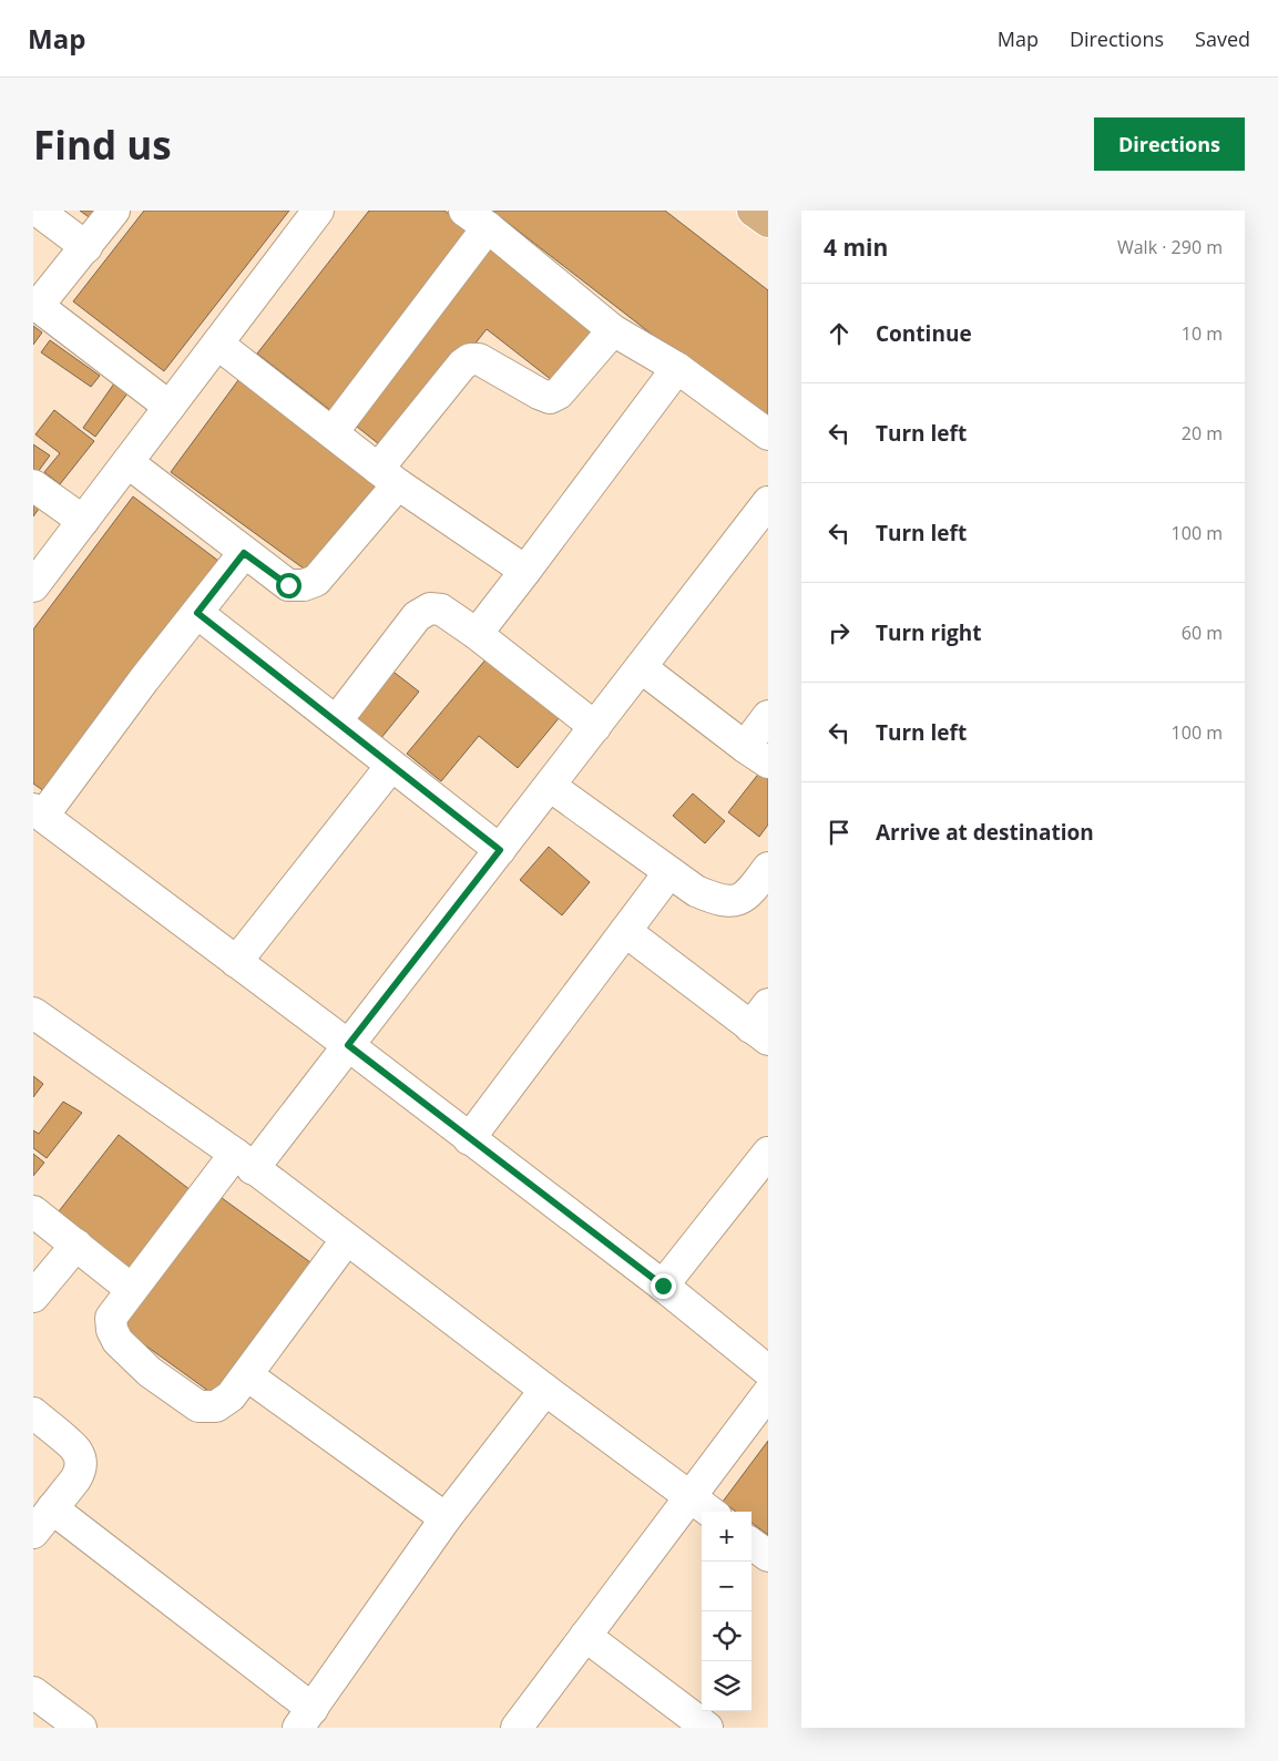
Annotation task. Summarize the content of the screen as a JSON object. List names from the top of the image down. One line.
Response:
{"page":{"header":"Map","nav":["Map","Directions","Saved"],"buttons":"Directions","title":"Find us","heading":["4 min","Walk · 290 m"],"list":[["Continue","10 m"],["Turn left","20 m"],["Turn left","100 m"],["Turn right","60 m"],["Turn left","100 m"],"Arrive at destination"],"map_buttons":["+","−"]}}
